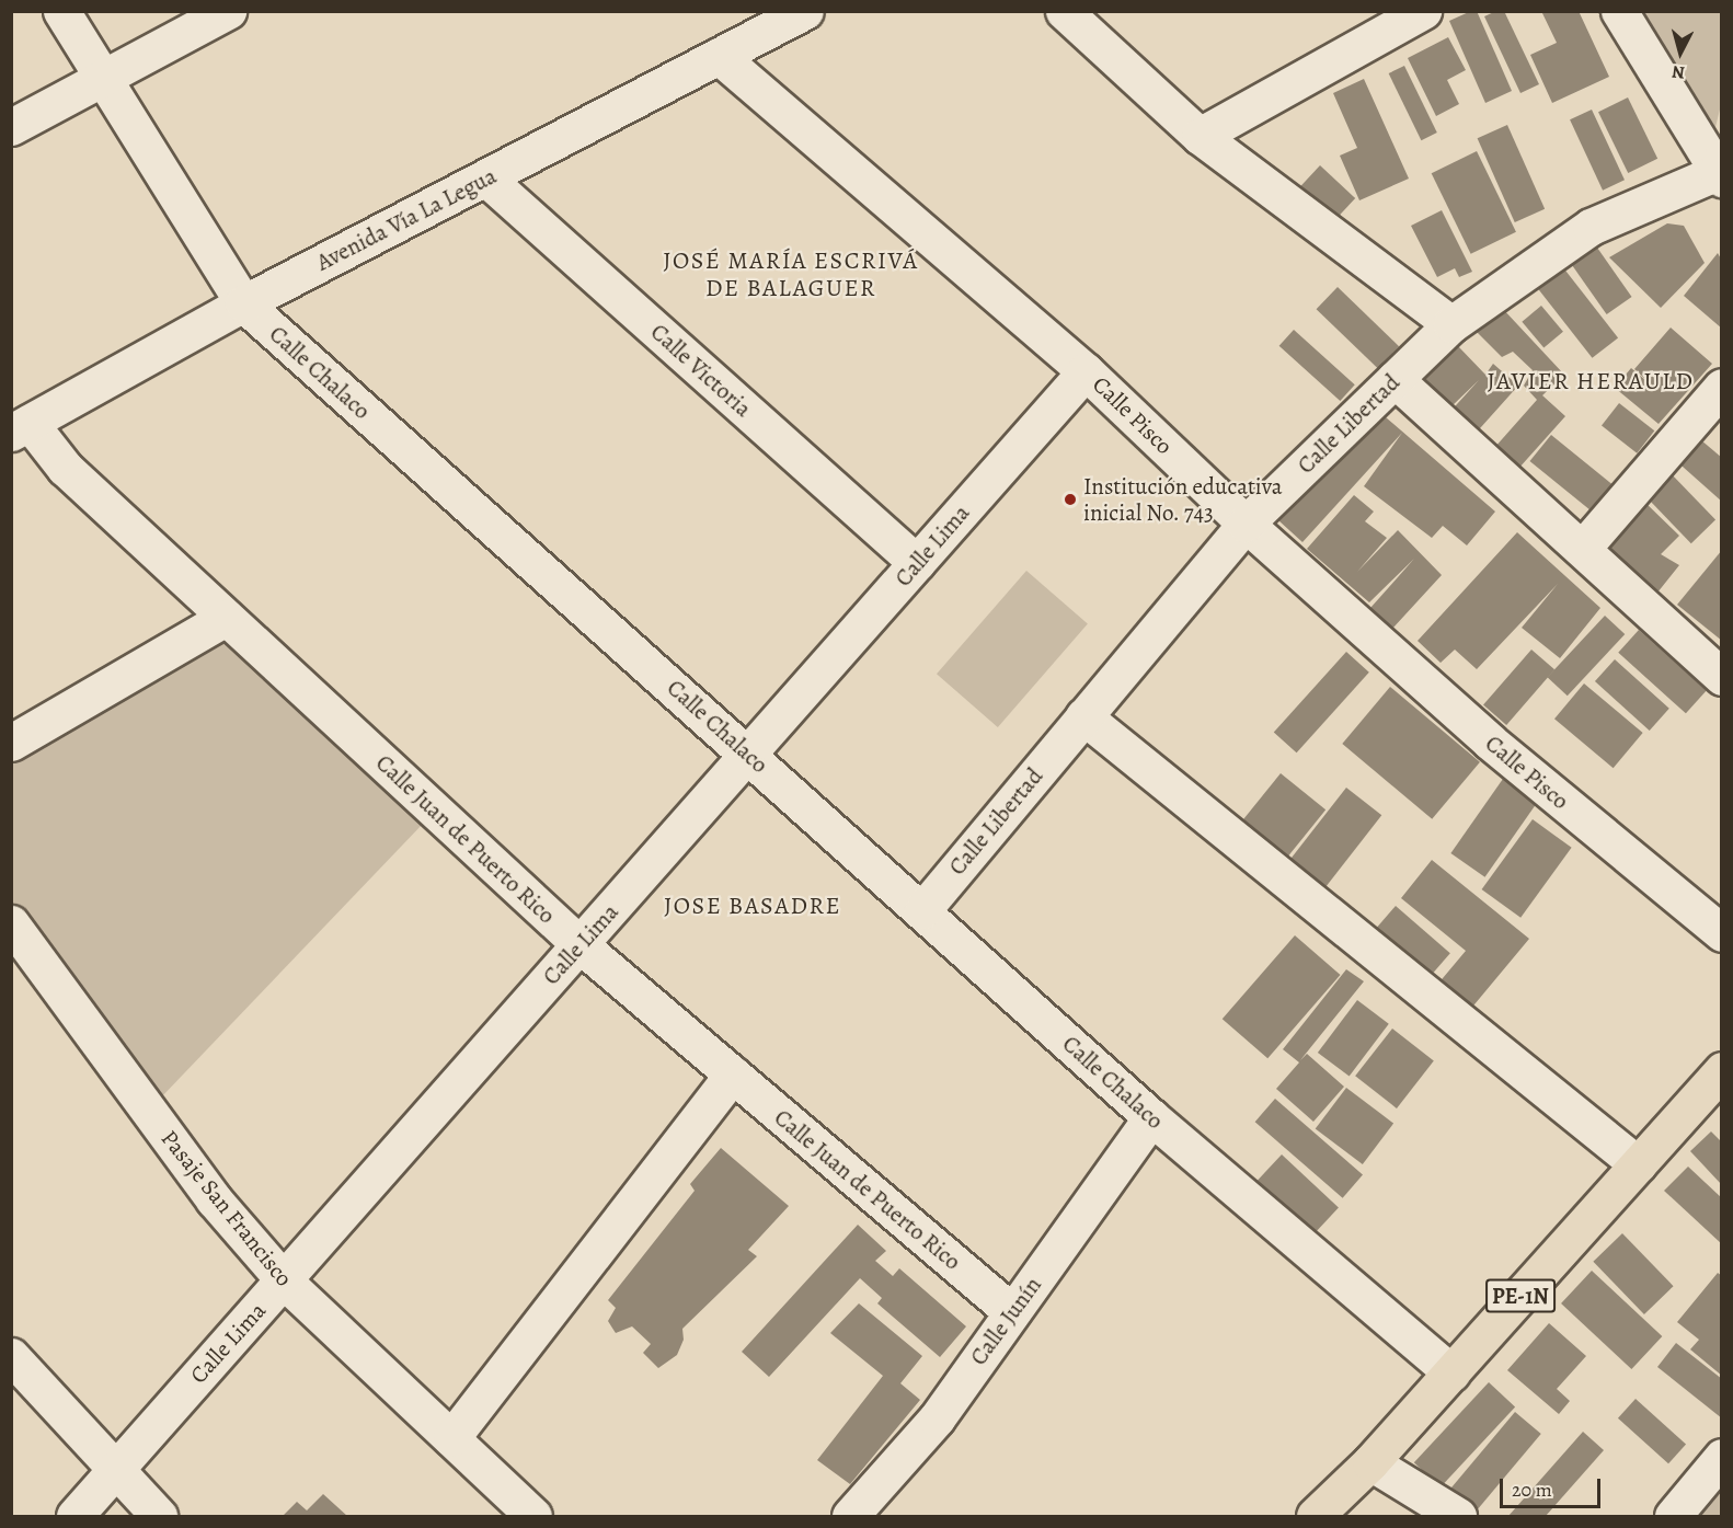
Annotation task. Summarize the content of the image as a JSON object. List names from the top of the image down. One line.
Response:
{"streets":{"main road":["PE-1N"],"street":["Avenida Vía La Legua","Calle Victoria","Calle Chalaco","Calle Pisco","Calle Libertad","Calle Lima","Calle Juan de Puerto Rico","Pasaje San Francisco","Calle Junín"]},"crossings":[["Avenida Vía La Legua","Calle Victoria"],["Avenida Vía La Legua","Calle Chalaco"],["Avenida Vía La Legua","Calle Pisco"],["Avenida Vía La Legua","Calle Juan de Puerto Rico"],["Calle Victoria","Calle Lima"],["Calle Chalaco","Calle Libertad"],["Calle Chalaco","Calle Lima"],["Calle Chalaco","PE-1N"],["Calle Chalaco","Calle Junín"],["Calle Pisco","Calle Libertad"],["Calle Pisco","Calle Lima"],["Calle Lima","Calle Juan de Puerto Rico"],["Calle Lima","Pasaje San Francisco"],["Calle Juan de Puerto Rico","Calle Junín"]],"districts":["JOSÉ MARÍA ESCRIVÁ DE BALAGUER","JAVIER HERAULD","JOSE BASADRE"],"places":["Institución educativa inicial No. 743"],"scale_bar":"20 m","north":"bottom"}
